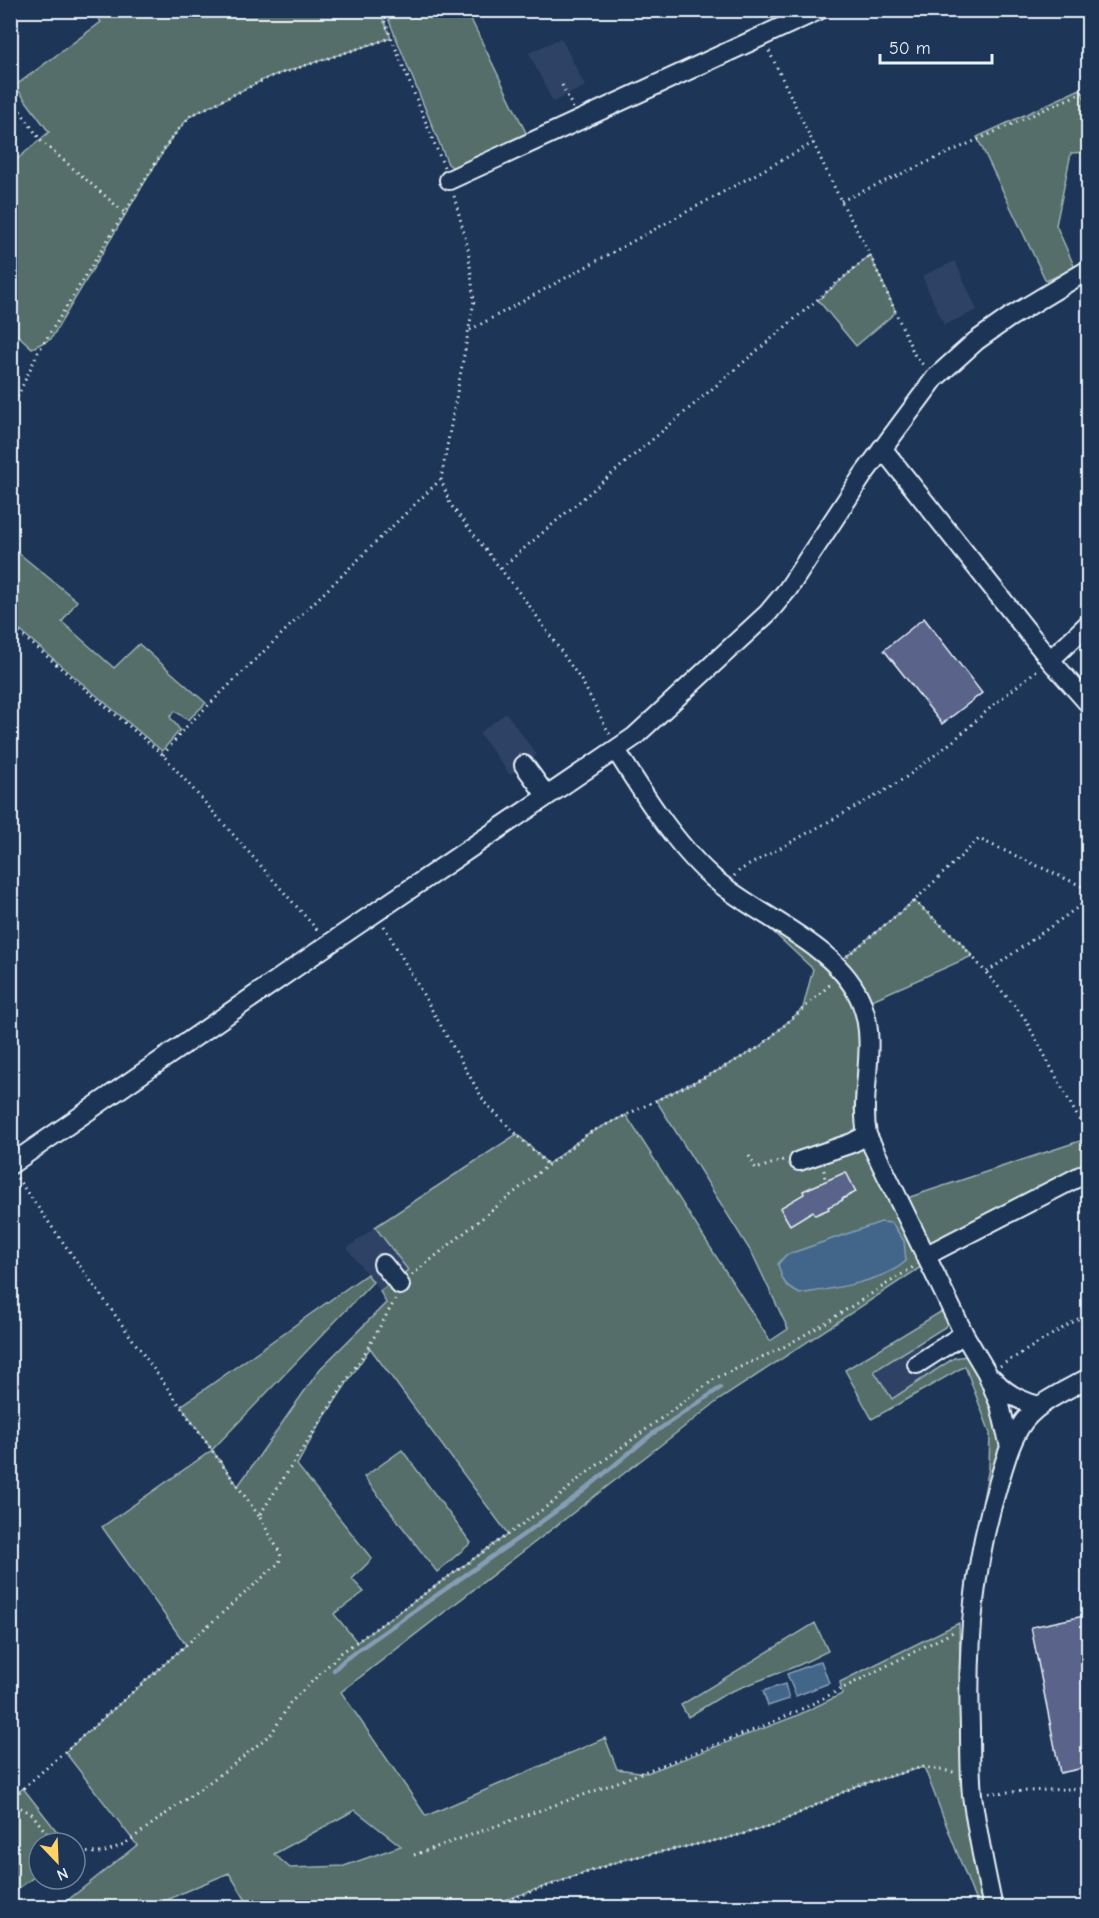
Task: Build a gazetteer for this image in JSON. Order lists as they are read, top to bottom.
{
  "scale_bar": "50 m",
  "north": "bottom right"
}
